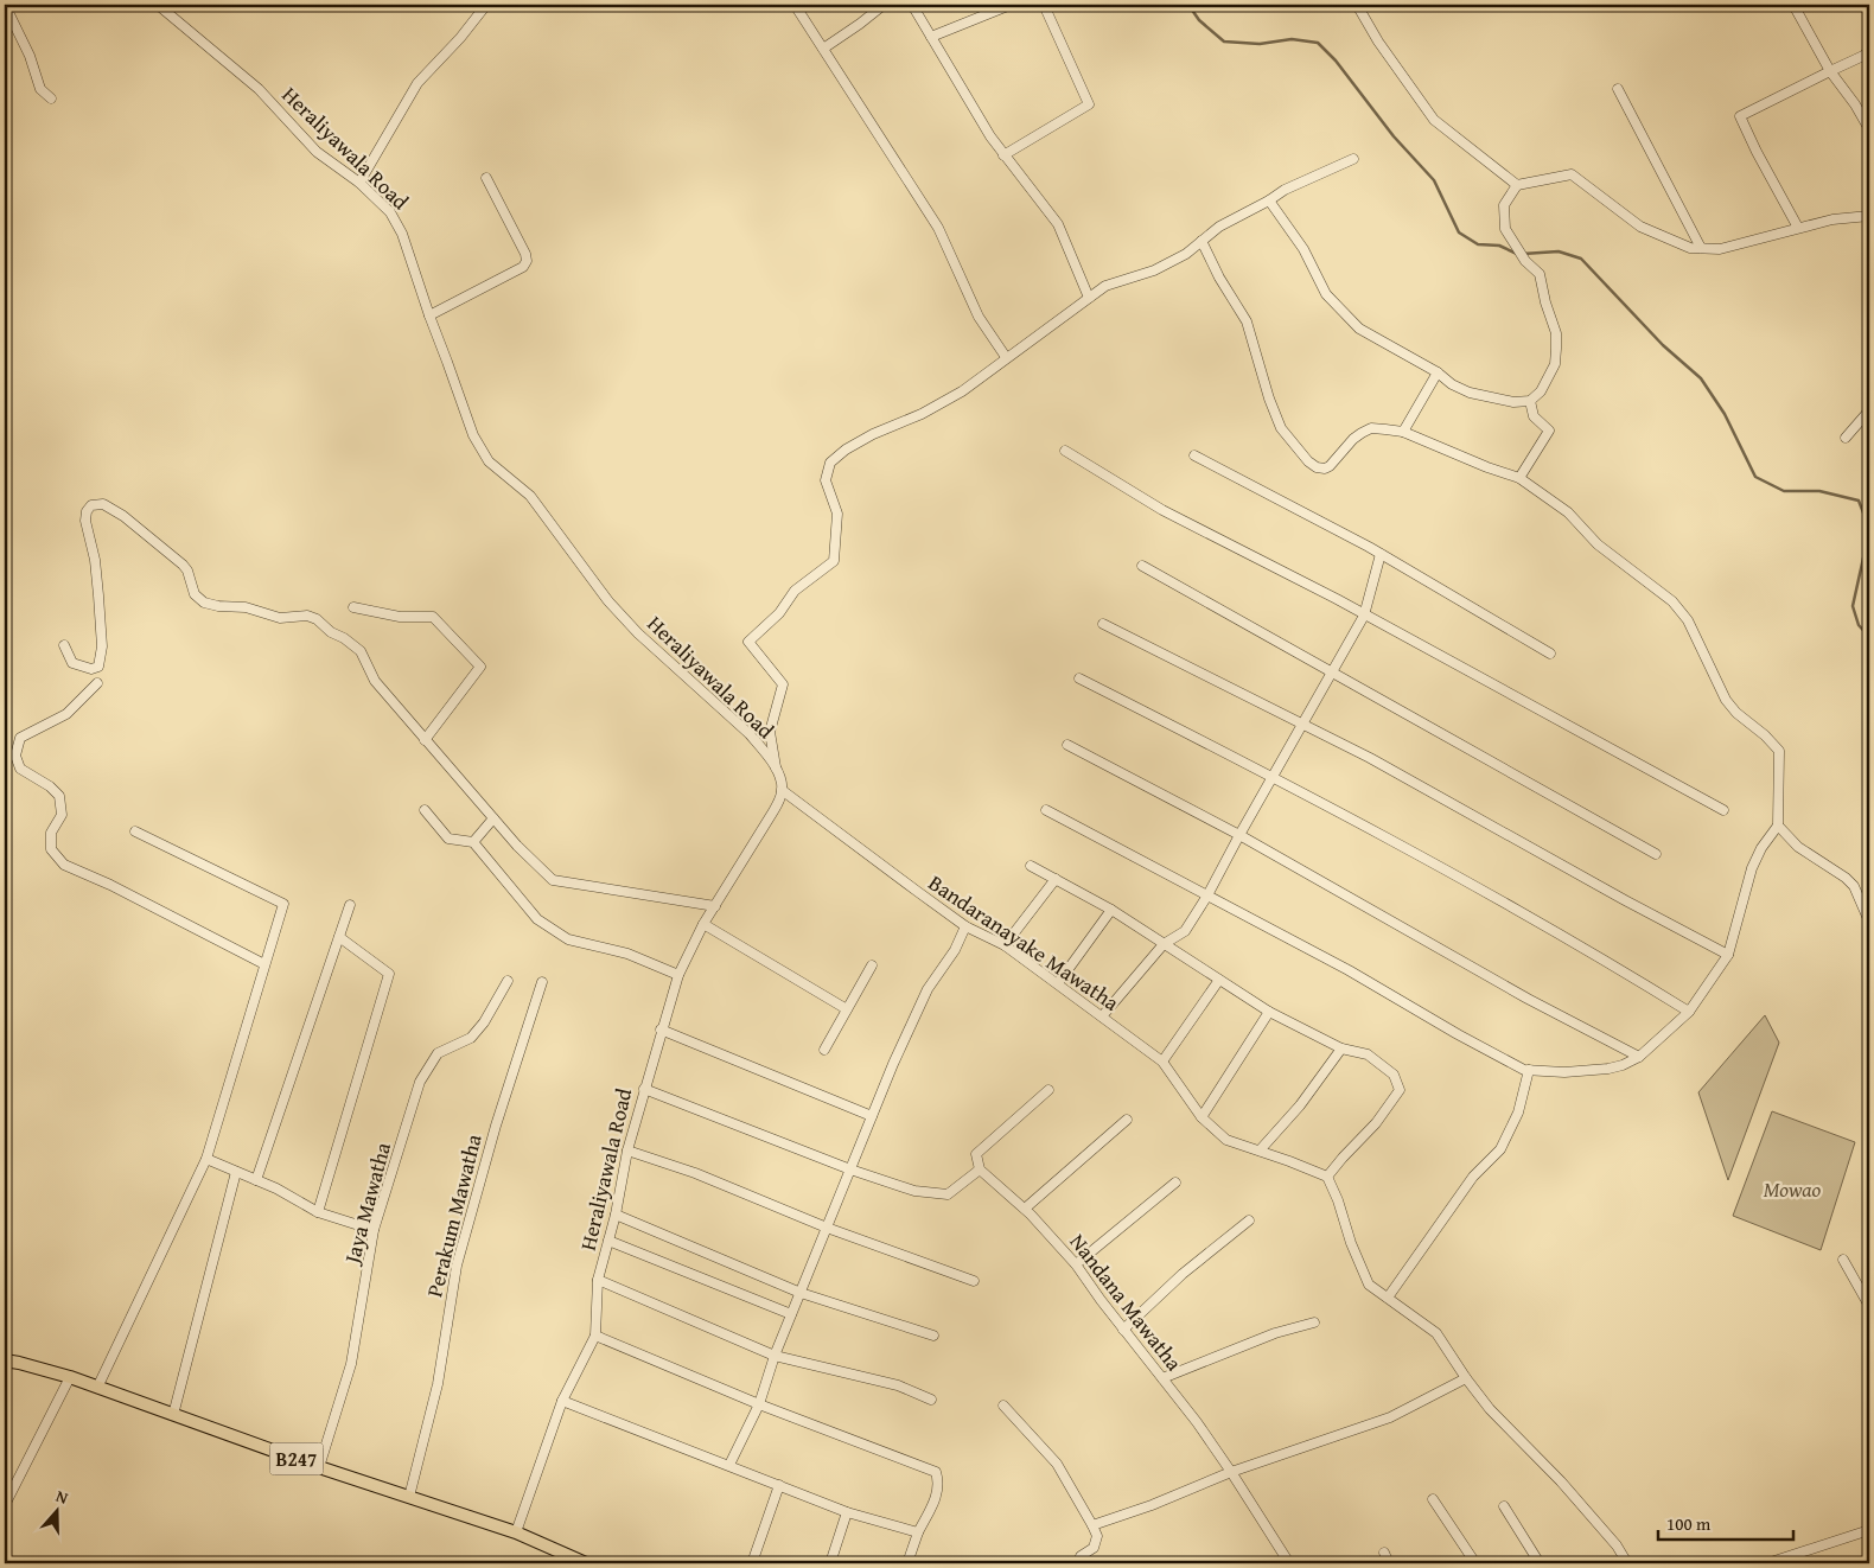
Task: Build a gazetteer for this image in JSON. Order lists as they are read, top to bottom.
{
  "streets": {
    "main road": ["B247"],
    "street": [
      "Heraliyawala Road",
      "Bandaranayake Mawatha",
      "Jaya Mawatha",
      "Perakum Mawatha",
      "Nandana Mawatha"
    ]
  },
  "crossings": [
    ["Heraliyawala Road", "Bandaranayake Mawatha"],
    ["Heraliyawala Road", "B247"],
    ["Jaya Mawatha", "B247"],
    ["Perakum Mawatha", "B247"]
  ],
  "parks": ["Mowao"],
  "scale_bar": "100 m",
  "north": "top"
}
